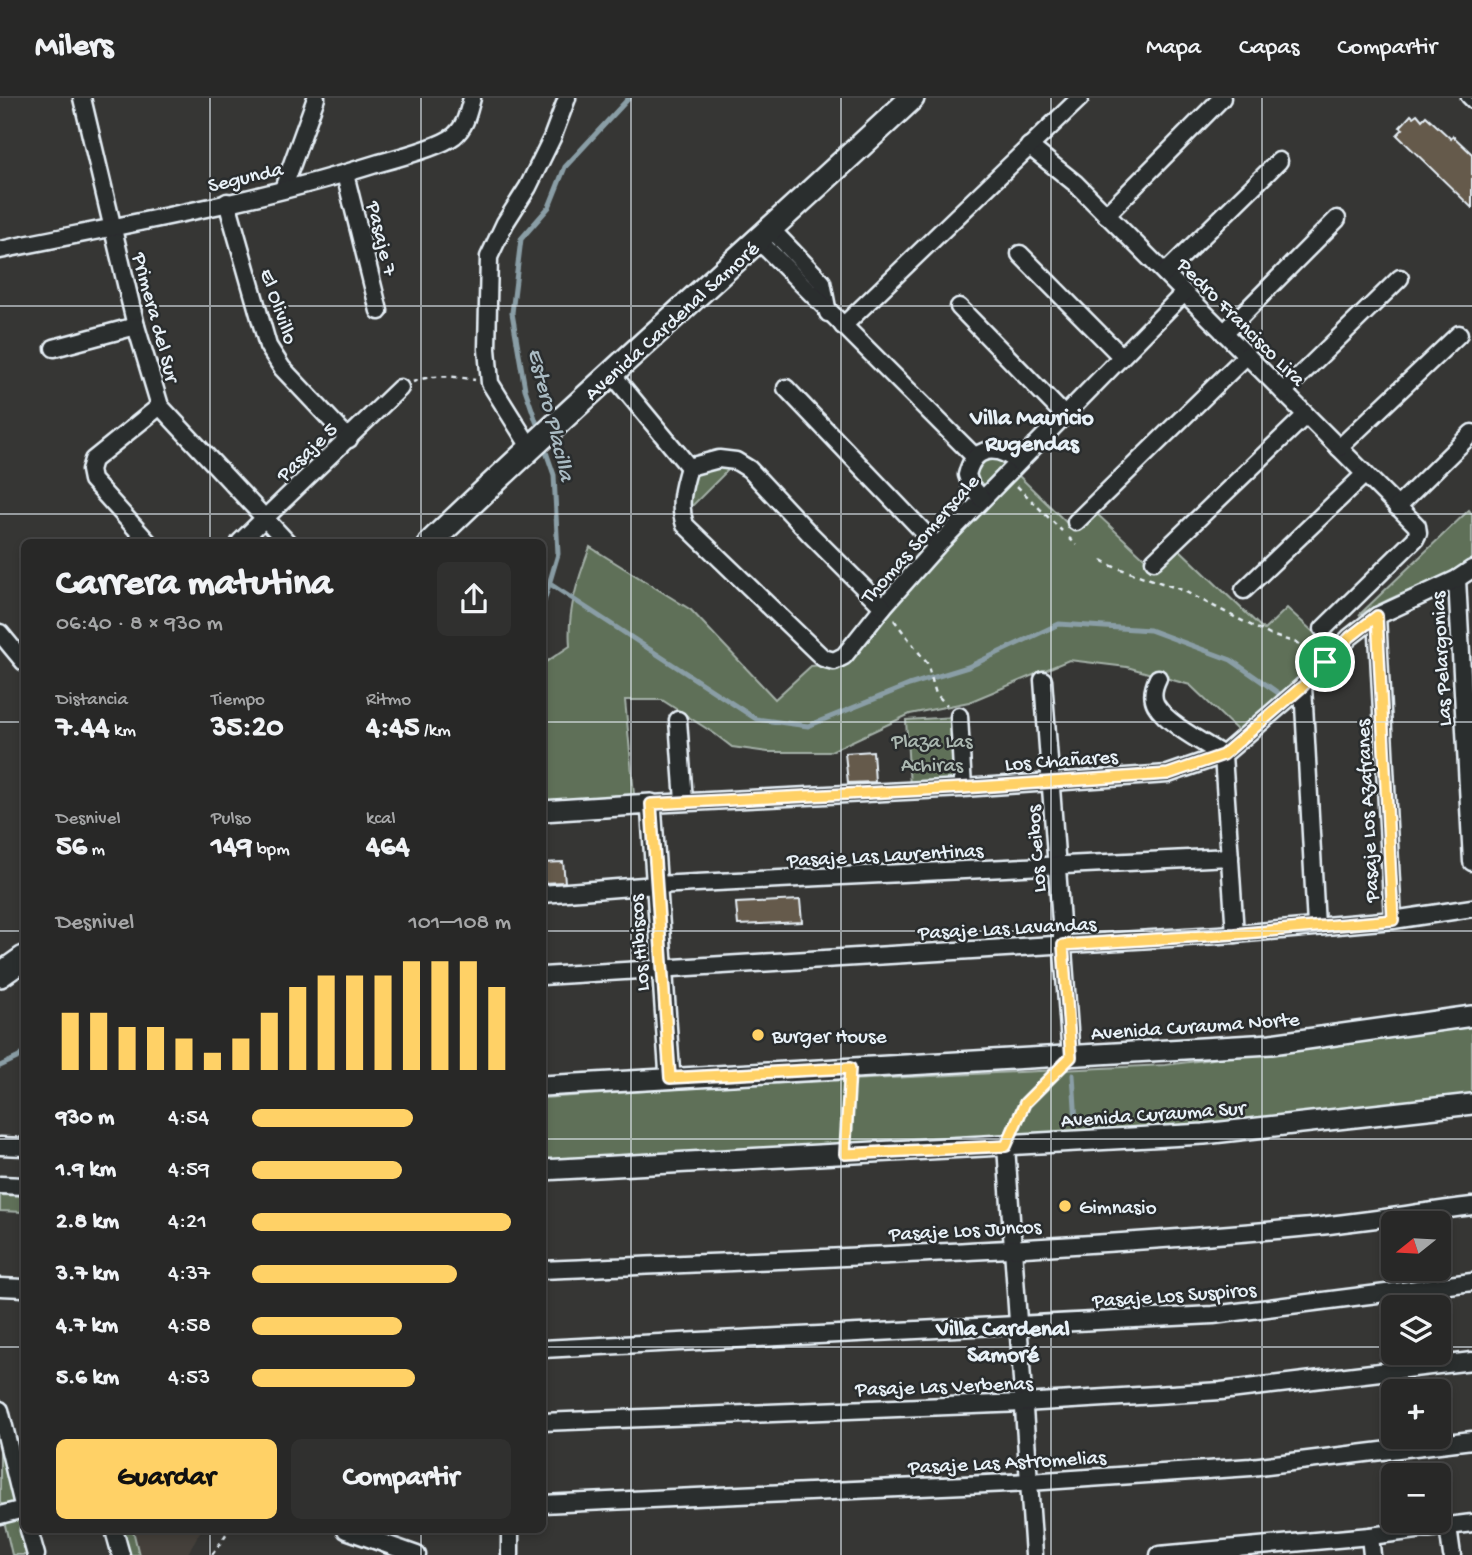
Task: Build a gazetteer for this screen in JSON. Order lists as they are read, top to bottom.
{
  "streets": {
    "main road": ["Avenida Cardenal Samoré"],
    "street": [
      "Segunda",
      "Pasaje 7",
      "El Olivillo",
      "Primera del Sur",
      "Pedro Francisco Lira",
      "Pasaje 5",
      "Thomas Somerscale",
      "Las Pelargonias",
      "Los Chañares",
      "Pasaje Los Azafranes",
      "Los Ceibos",
      "Pasaje Las Laurentinas",
      "Pasaje Las Lavandas",
      "Los Hibiscos",
      "Avenida Curauma Norte",
      "Avenida Curauma Sur",
      "Pasaje Los Juncos",
      "Pasaje Los Suspiros",
      "Pasaje Las Verbenas",
      "Pasaje Las Astromelias"
    ]
  },
  "crossings": [
    ["Segunda", "Pasaje 7"],
    ["Segunda", "El Olivillo"],
    ["Segunda", "Primera del Sur"],
    ["El Olivillo", "Pasaje 5"],
    ["Primera del Sur", "Pasaje 5"],
    ["Pedro Francisco Lira", "Thomas Somerscale"],
    ["Las Pelargonias", "Los Chañares"],
    ["Los Chañares", "Pasaje Los Azafranes"],
    ["Los Chañares", "Los Ceibos"],
    ["Los Chañares", "Los Hibiscos"],
    ["Pasaje Los Azafranes", "Pasaje Las Lavandas"],
    ["Los Ceibos", "Pasaje Las Laurentinas"],
    ["Los Ceibos", "Pasaje Las Lavandas"],
    ["Los Ceibos", "Avenida Curauma Norte"],
    ["Pasaje Las Laurentinas", "Los Hibiscos"],
    ["Pasaje Las Lavandas", "Los Hibiscos"],
    ["Los Hibiscos", "Avenida Curauma Norte"]
  ],
  "districts": ["Villa Mauricio Rugendas", "Villa Cardenal Samoré"],
  "water": ["Estero Placilla"],
  "parks": ["Plaza Las Achiras"],
  "places": ["Burger House", "Gimnasio"],
  "north": "left",
  "page": {
    "header": "Milers",
    "nav": ["Mapa", "Capas", "Compartir"],
    "heading": ["Carrera matutina", "06:40 · 8 × 930 m"],
    "stats": [
      ["Distancia", "7.44 km"],
      ["Tiempo", "35:20"],
      ["Ritmo", "4:45 /km"],
      ["Desnivel", "56 m"],
      ["Pulso", "149 bpm"],
      ["kcal", "464"]
    ],
    "chart": ["Desnivel", "101–108 m"],
    "list": [
      {
        "name": "930 m",
        "note": "4:54"
      },
      {
        "name": "1.9 km",
        "note": "4:59"
      },
      {
        "name": "2.8 km",
        "note": "4:21"
      },
      {
        "name": "3.7 km",
        "note": "4:37"
      },
      {
        "name": "4.7 km",
        "note": "4:58"
      },
      {
        "name": "5.6 km",
        "note": "4:53"
      }
    ],
    "map_buttons": ["+", "−"],
    "buttons": ["Guardar", "Compartir"]
  }
}
